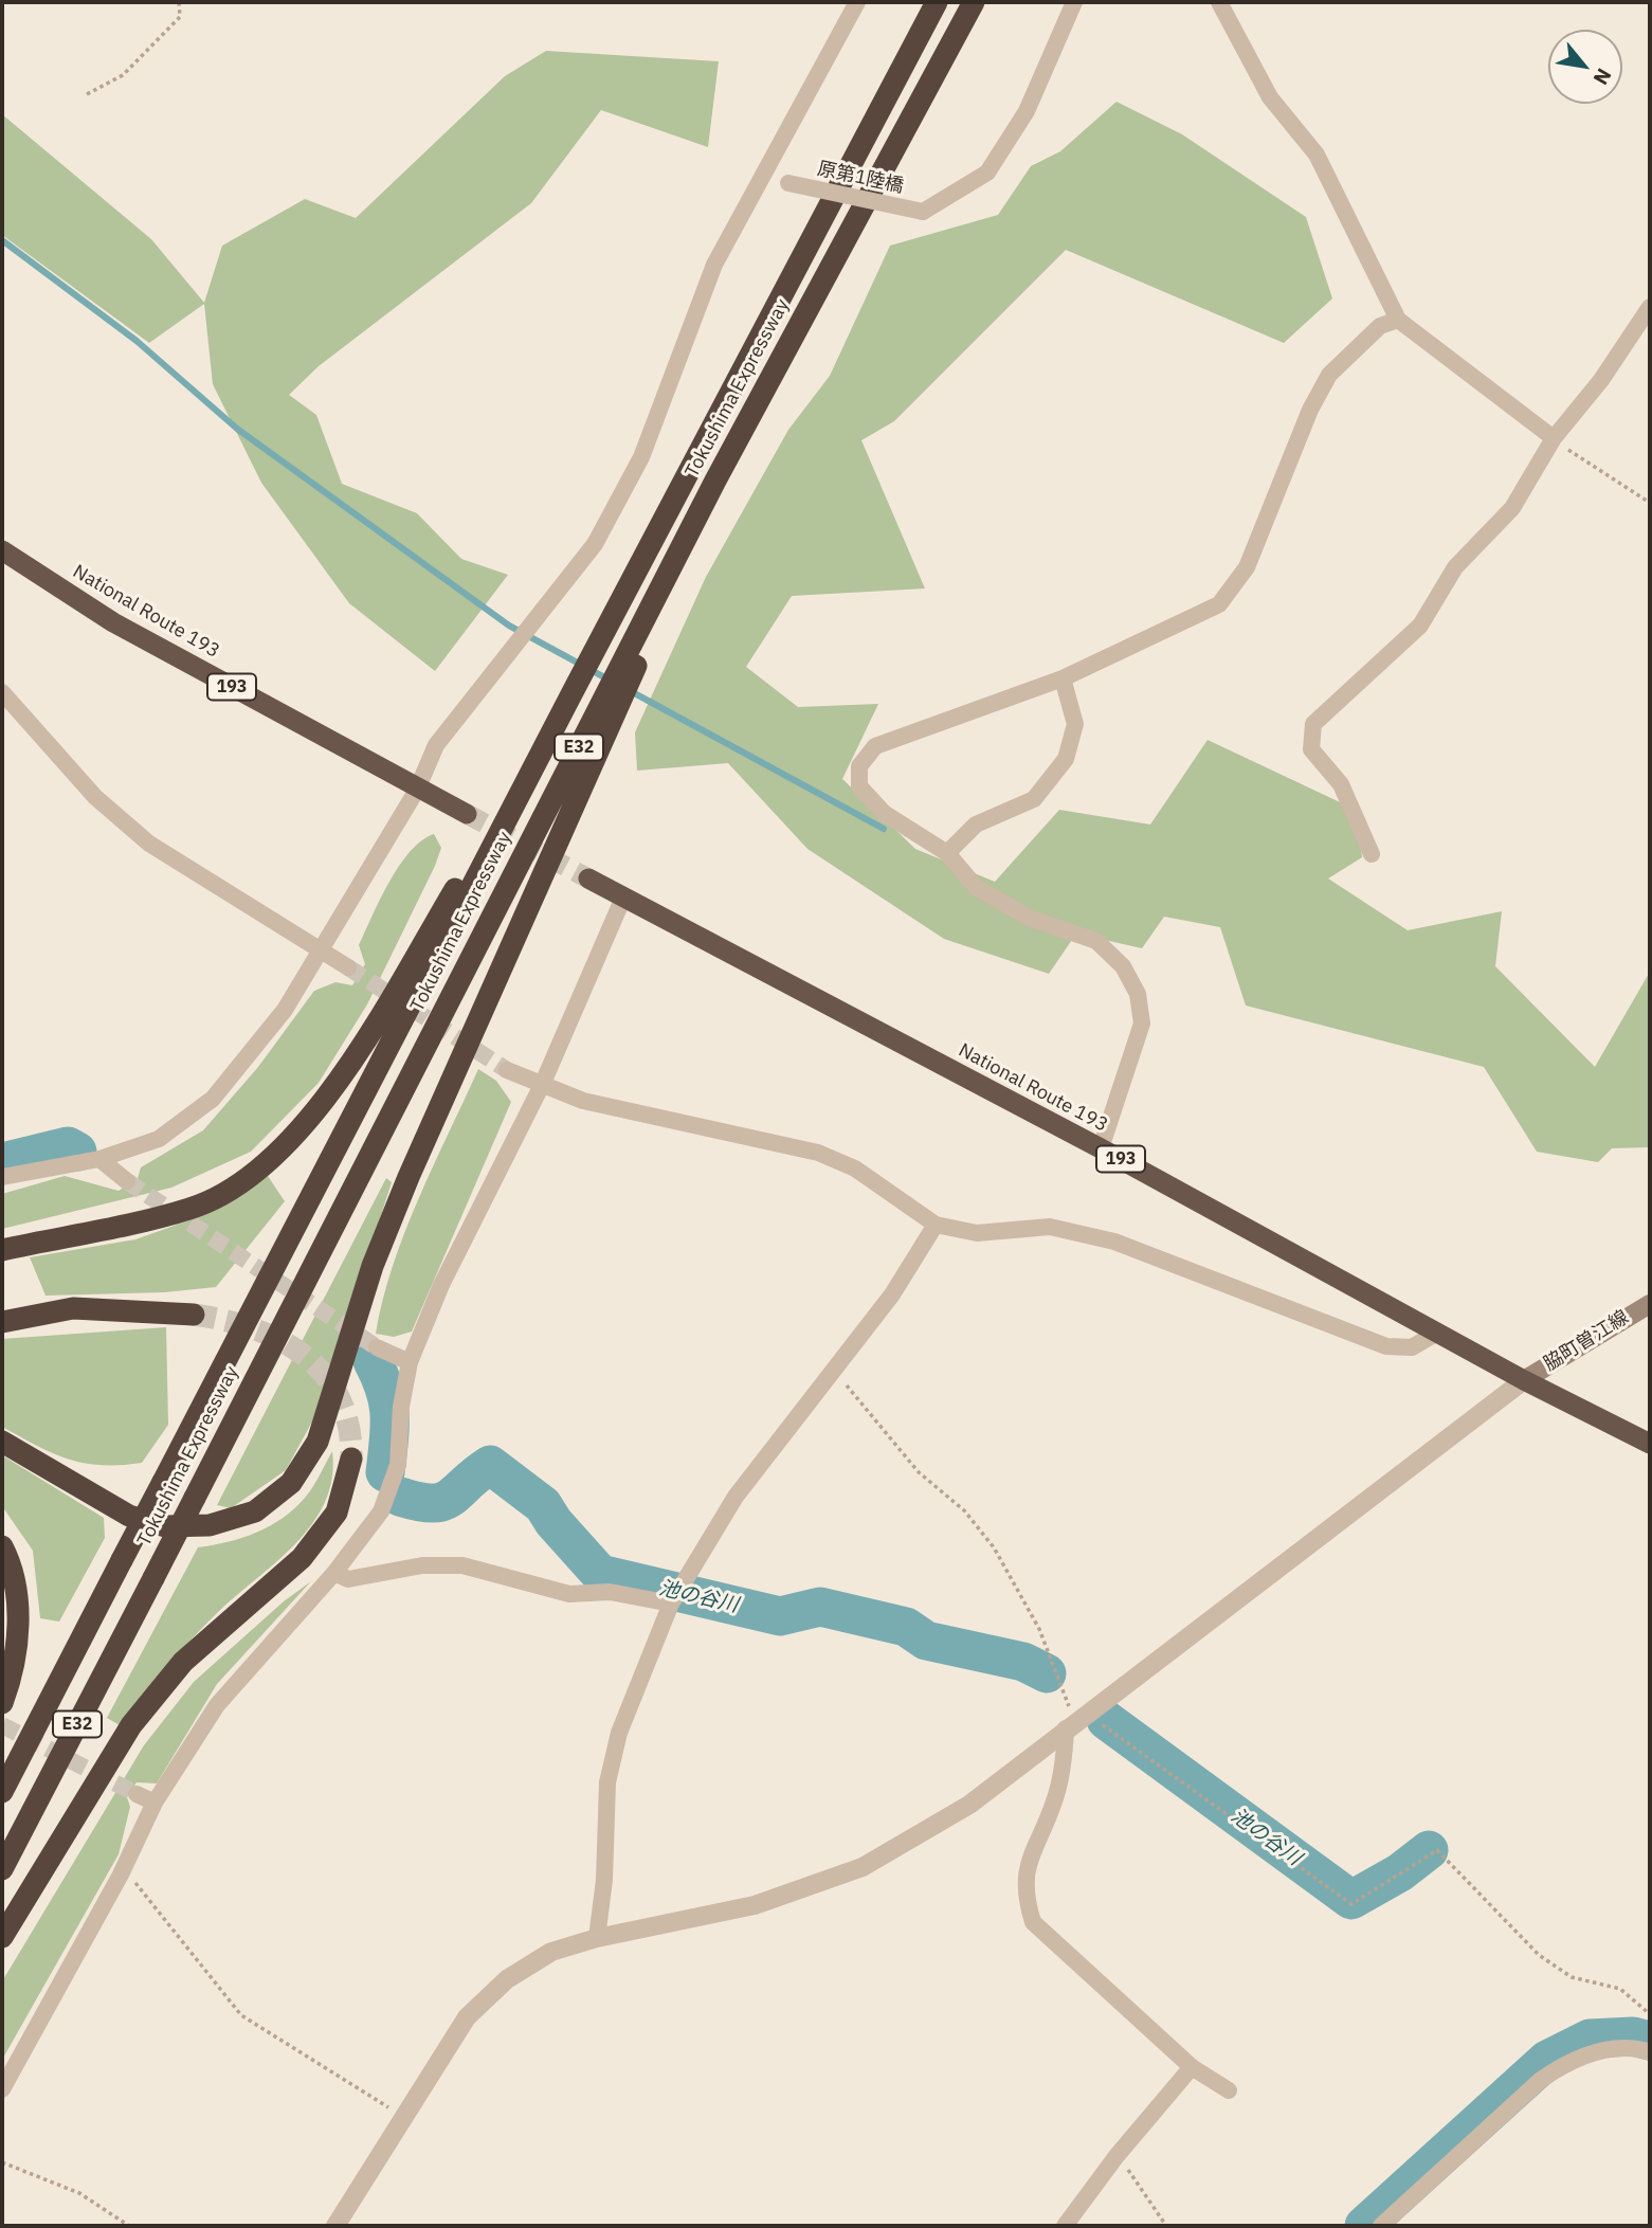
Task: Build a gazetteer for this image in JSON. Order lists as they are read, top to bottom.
{
  "streets": {
    "highway": [
      "Tokushima Expressway",
      "National Route 193",
      "193",
      "E32"
    ],
    "main road": ["脇町曽江線"],
    "street": ["原第1陸橋"]
  },
  "crossings": [
    ["National Route 193", "脇町曽江線"]
  ],
  "water": ["池の谷川"],
  "north": "bottom right"
}
